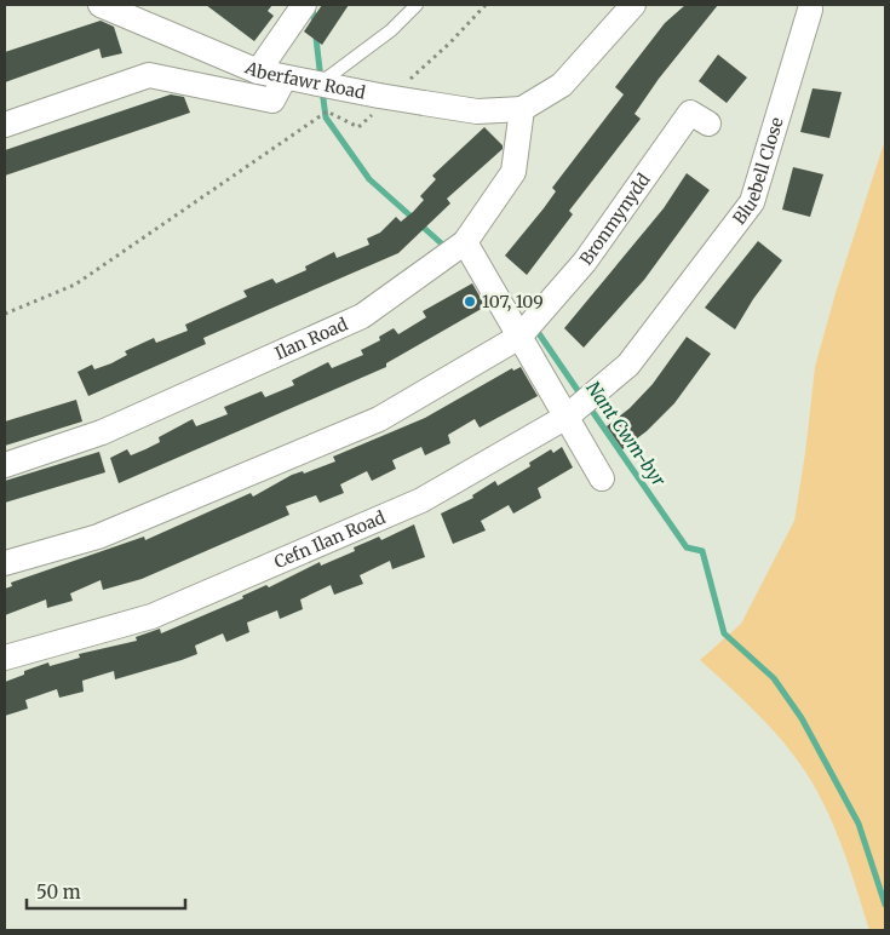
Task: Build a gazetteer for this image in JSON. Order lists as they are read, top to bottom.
{
  "streets": {
    "street": [
      "Aberfawr Road",
      "Bluebell Close",
      "Bronmynydd",
      "Ilan Road",
      "Cefn Ilan Road"
    ]
  },
  "crossings": [
    ["Aberfawr Road", "Ilan Road"],
    ["Bluebell Close", "Cefn Ilan Road"]
  ],
  "water": ["Nant Cwm-byr"],
  "places": ["107, 109"],
  "scale_bar": "50 m"
}
